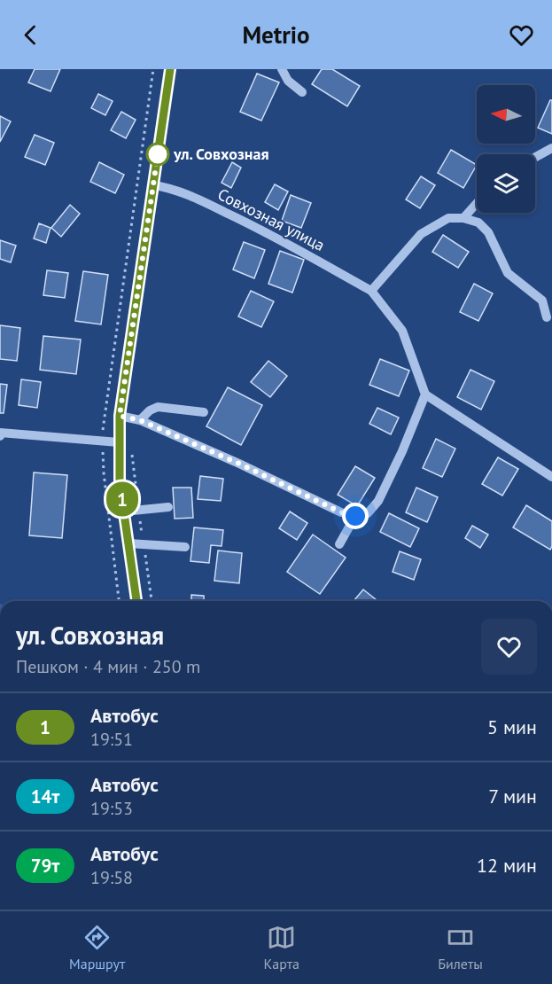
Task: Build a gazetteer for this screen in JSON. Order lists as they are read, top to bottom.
{
  "streets": {
    "street": ["Совхозная улица"]
  },
  "places": ["ул. Совхозная"],
  "lines": ["bus line 1"],
  "north": "left",
  "page": {
    "header": "Metrio",
    "on_map": "1",
    "heading": ["ул. Совхозная", "Пешком · 4 мин · 250 m"],
    "list": [
      {
        "mark": "1",
        "name": "Автобус",
        "note": "19:51",
        "value": "5 мин"
      },
      {
        "mark": "14т",
        "name": "Автобус",
        "note": "19:53",
        "value": "7 мин"
      },
      {
        "mark": "79т",
        "name": "Автобус",
        "note": "19:58",
        "value": "12 мин"
      }
    ],
    "tabs": ["Маршрут", "Карта", "Билеты"]
  }
}
